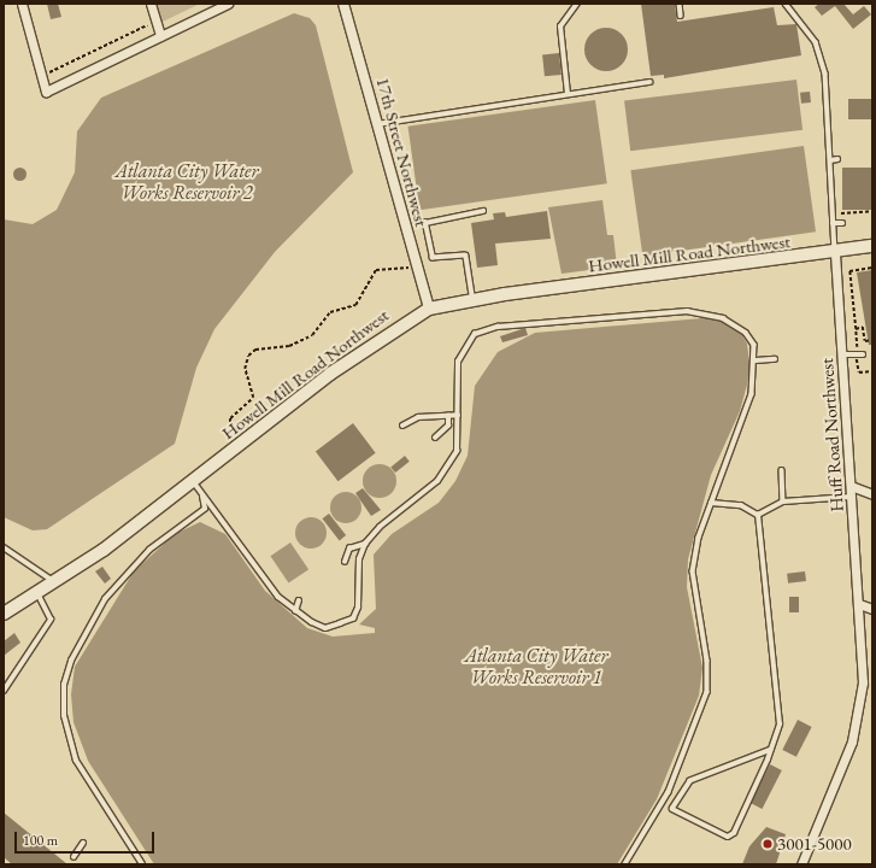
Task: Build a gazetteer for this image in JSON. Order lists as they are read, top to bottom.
{
  "streets": {
    "main road": ["Howell Mill Road Northwest"],
    "street": ["17th Street Northwest", "Huff Road Northwest"]
  },
  "crossings": [
    ["17th Street Northwest", "Howell Mill Road Northwest"],
    ["Howell Mill Road Northwest", "Huff Road Northwest"]
  ],
  "water": ["Atlanta City Water Works Reservoir 2", "Atlanta City Water Works Reservoir 1"],
  "places": ["3001-5000"],
  "scale_bar": "100 m"
}
